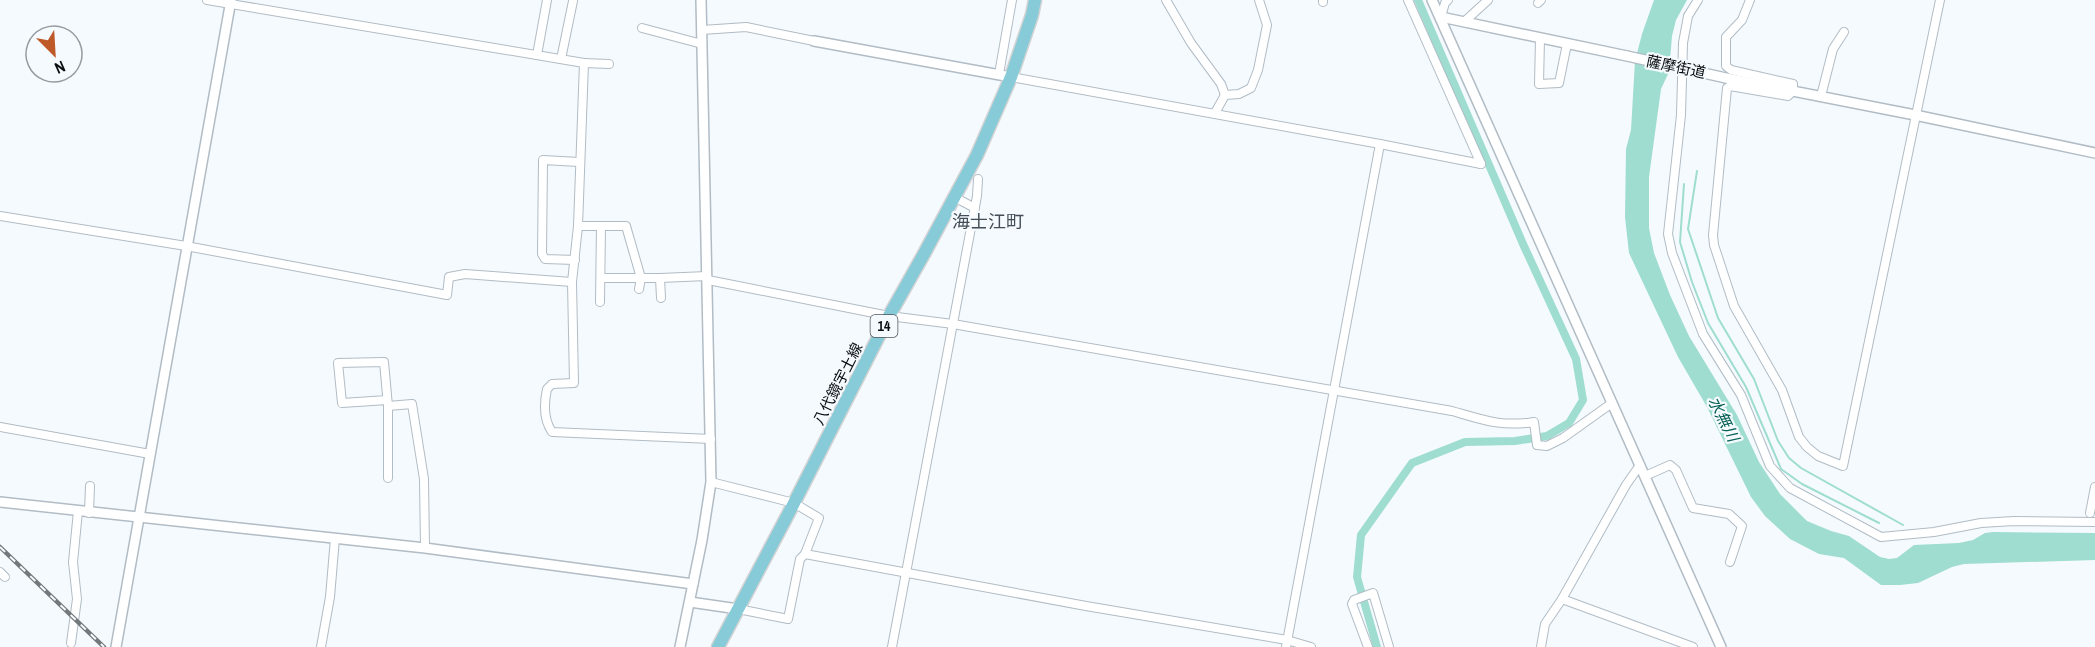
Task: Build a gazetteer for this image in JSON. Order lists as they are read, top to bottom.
{
  "streets": {
    "main road": ["14", "八代鏡宇土線"],
    "street": ["薩摩街道"]
  },
  "districts": ["海士江町"],
  "water": ["水無川"],
  "north": "bottom right"
}
